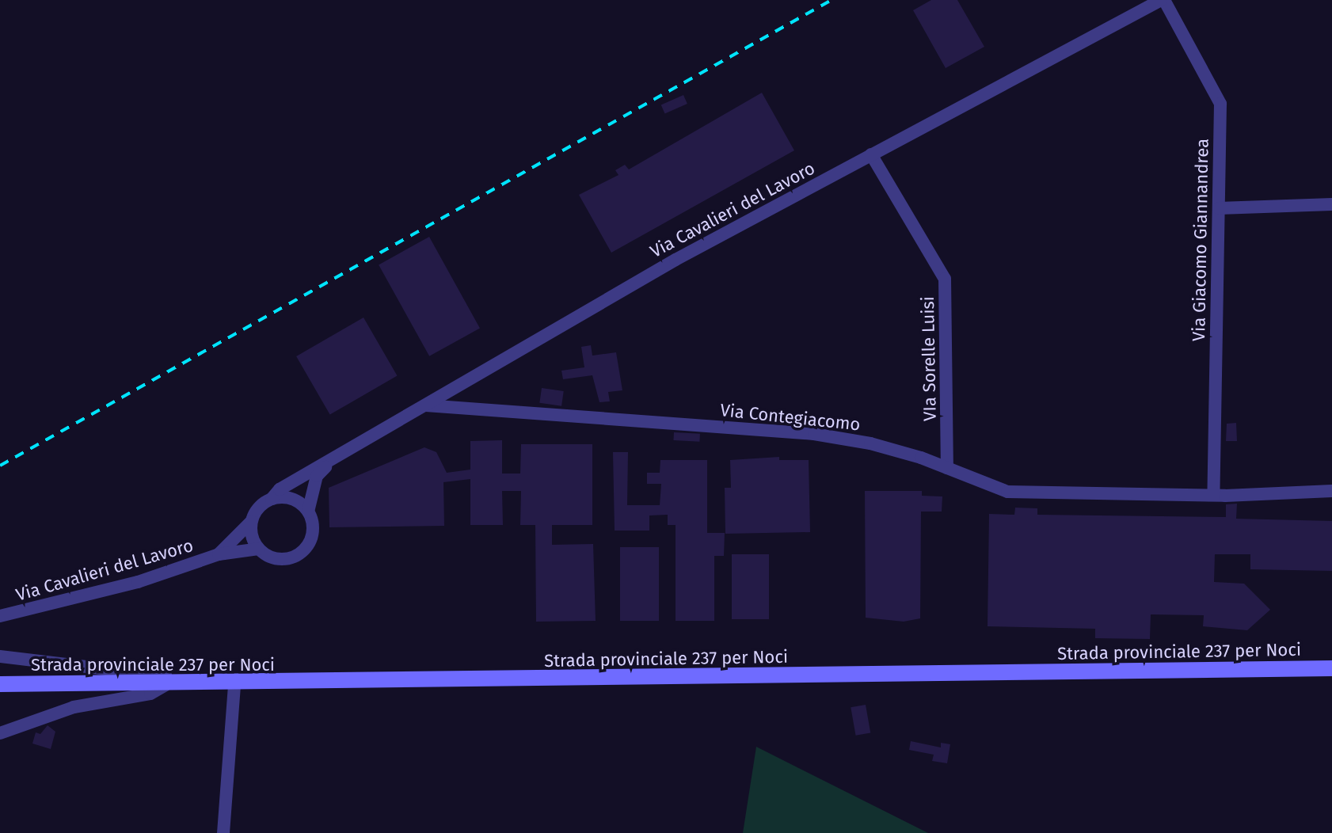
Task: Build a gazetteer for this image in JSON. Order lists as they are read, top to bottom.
{
  "streets": {
    "main road": ["Strada provinciale 237 per Noci"],
    "street": [
      "Via Cavalieri del Lavoro",
      "Via Giacomo Giannandrea",
      "VIa Sorelle Luisi",
      "Via Contegiacomo"
    ]
  },
  "crossings": [
    ["Via Cavalieri del Lavoro", "Via Giacomo Giannandrea"],
    ["Via Cavalieri del Lavoro", "VIa Sorelle Luisi"],
    ["Via Cavalieri del Lavoro", "Via Contegiacomo"],
    ["Via Giacomo Giannandrea", "Via Contegiacomo"],
    ["VIa Sorelle Luisi", "Via Contegiacomo"]
  ]
}
